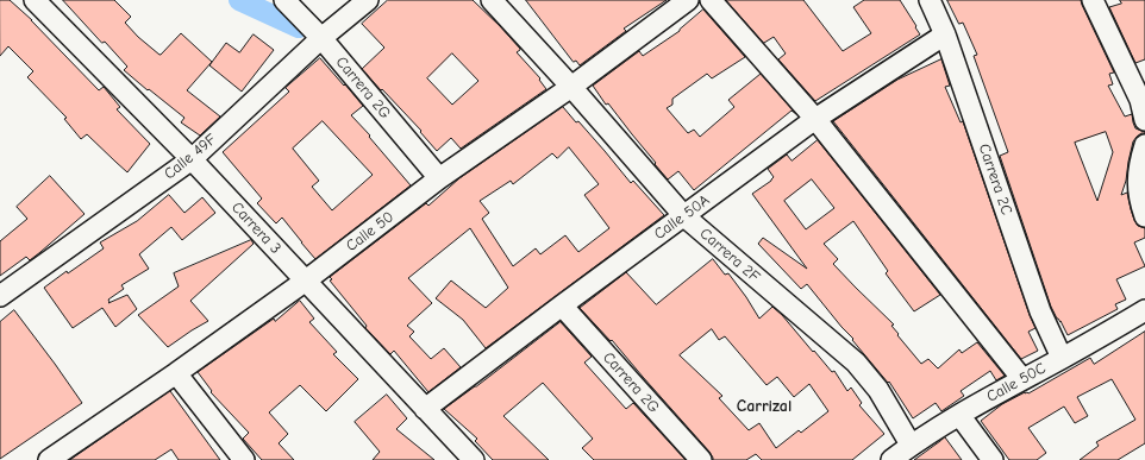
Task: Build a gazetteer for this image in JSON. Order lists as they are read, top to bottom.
{
  "streets": {
    "street": [
      "Carrera 2G",
      "Calle 49F",
      "Carrera 2C",
      "Calle 50A",
      "Carrera 3",
      "Calle 50",
      "Carrera 2F",
      "Calle 50C"
    ]
  },
  "crossings": [
    ["Carrera 2G", "Calle 49F"],
    ["Carrera 2G", "Calle 50A"],
    ["Carrera 2G", "Calle 50"],
    ["Calle 49F", "Carrera 3"],
    ["Carrera 2C", "Calle 50A"],
    ["Carrera 2C", "Calle 50C"],
    ["Calle 50A", "Carrera 3"],
    ["Calle 50A", "Carrera 2F"],
    ["Carrera 3", "Calle 50"],
    ["Calle 50", "Carrera 2F"],
    ["Carrera 2F", "Calle 50C"]
  ],
  "districts": ["Carrizal"]
}
